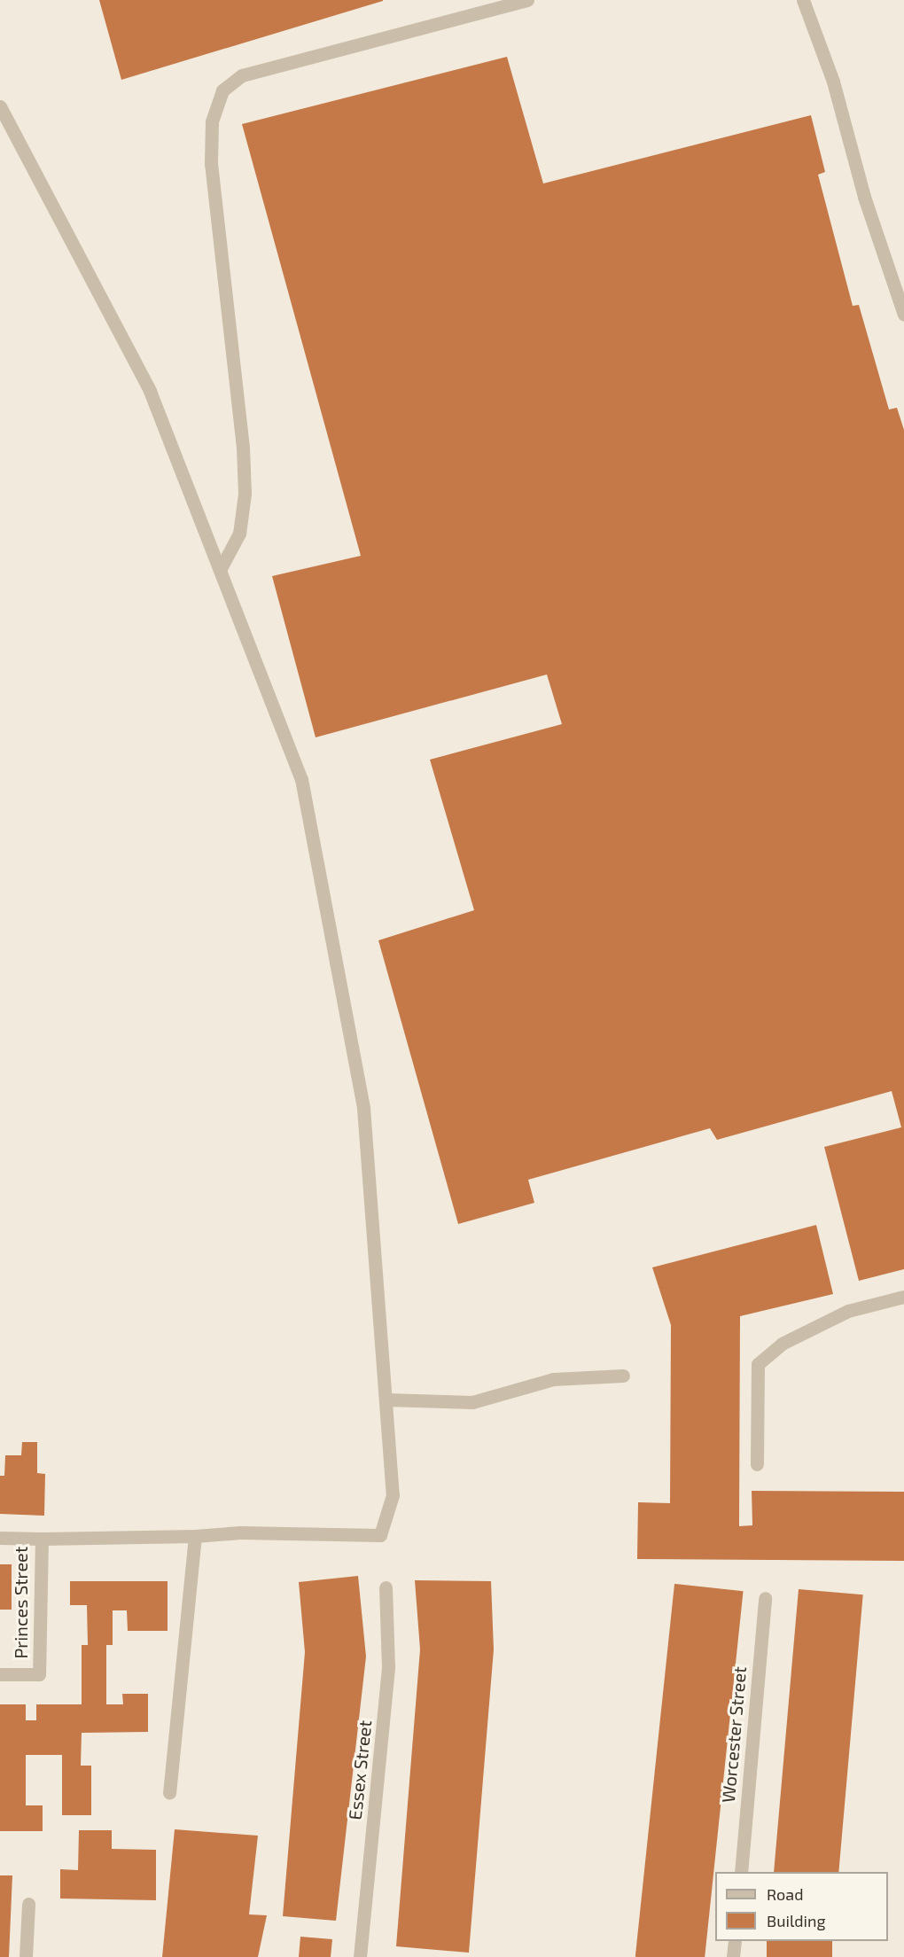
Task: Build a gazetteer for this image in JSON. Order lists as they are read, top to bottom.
{
  "streets": {
    "street": ["Princes Street", "Worcester Street", "Essex Street"]
  },
  "legend": ["Road", "Building"]
}
